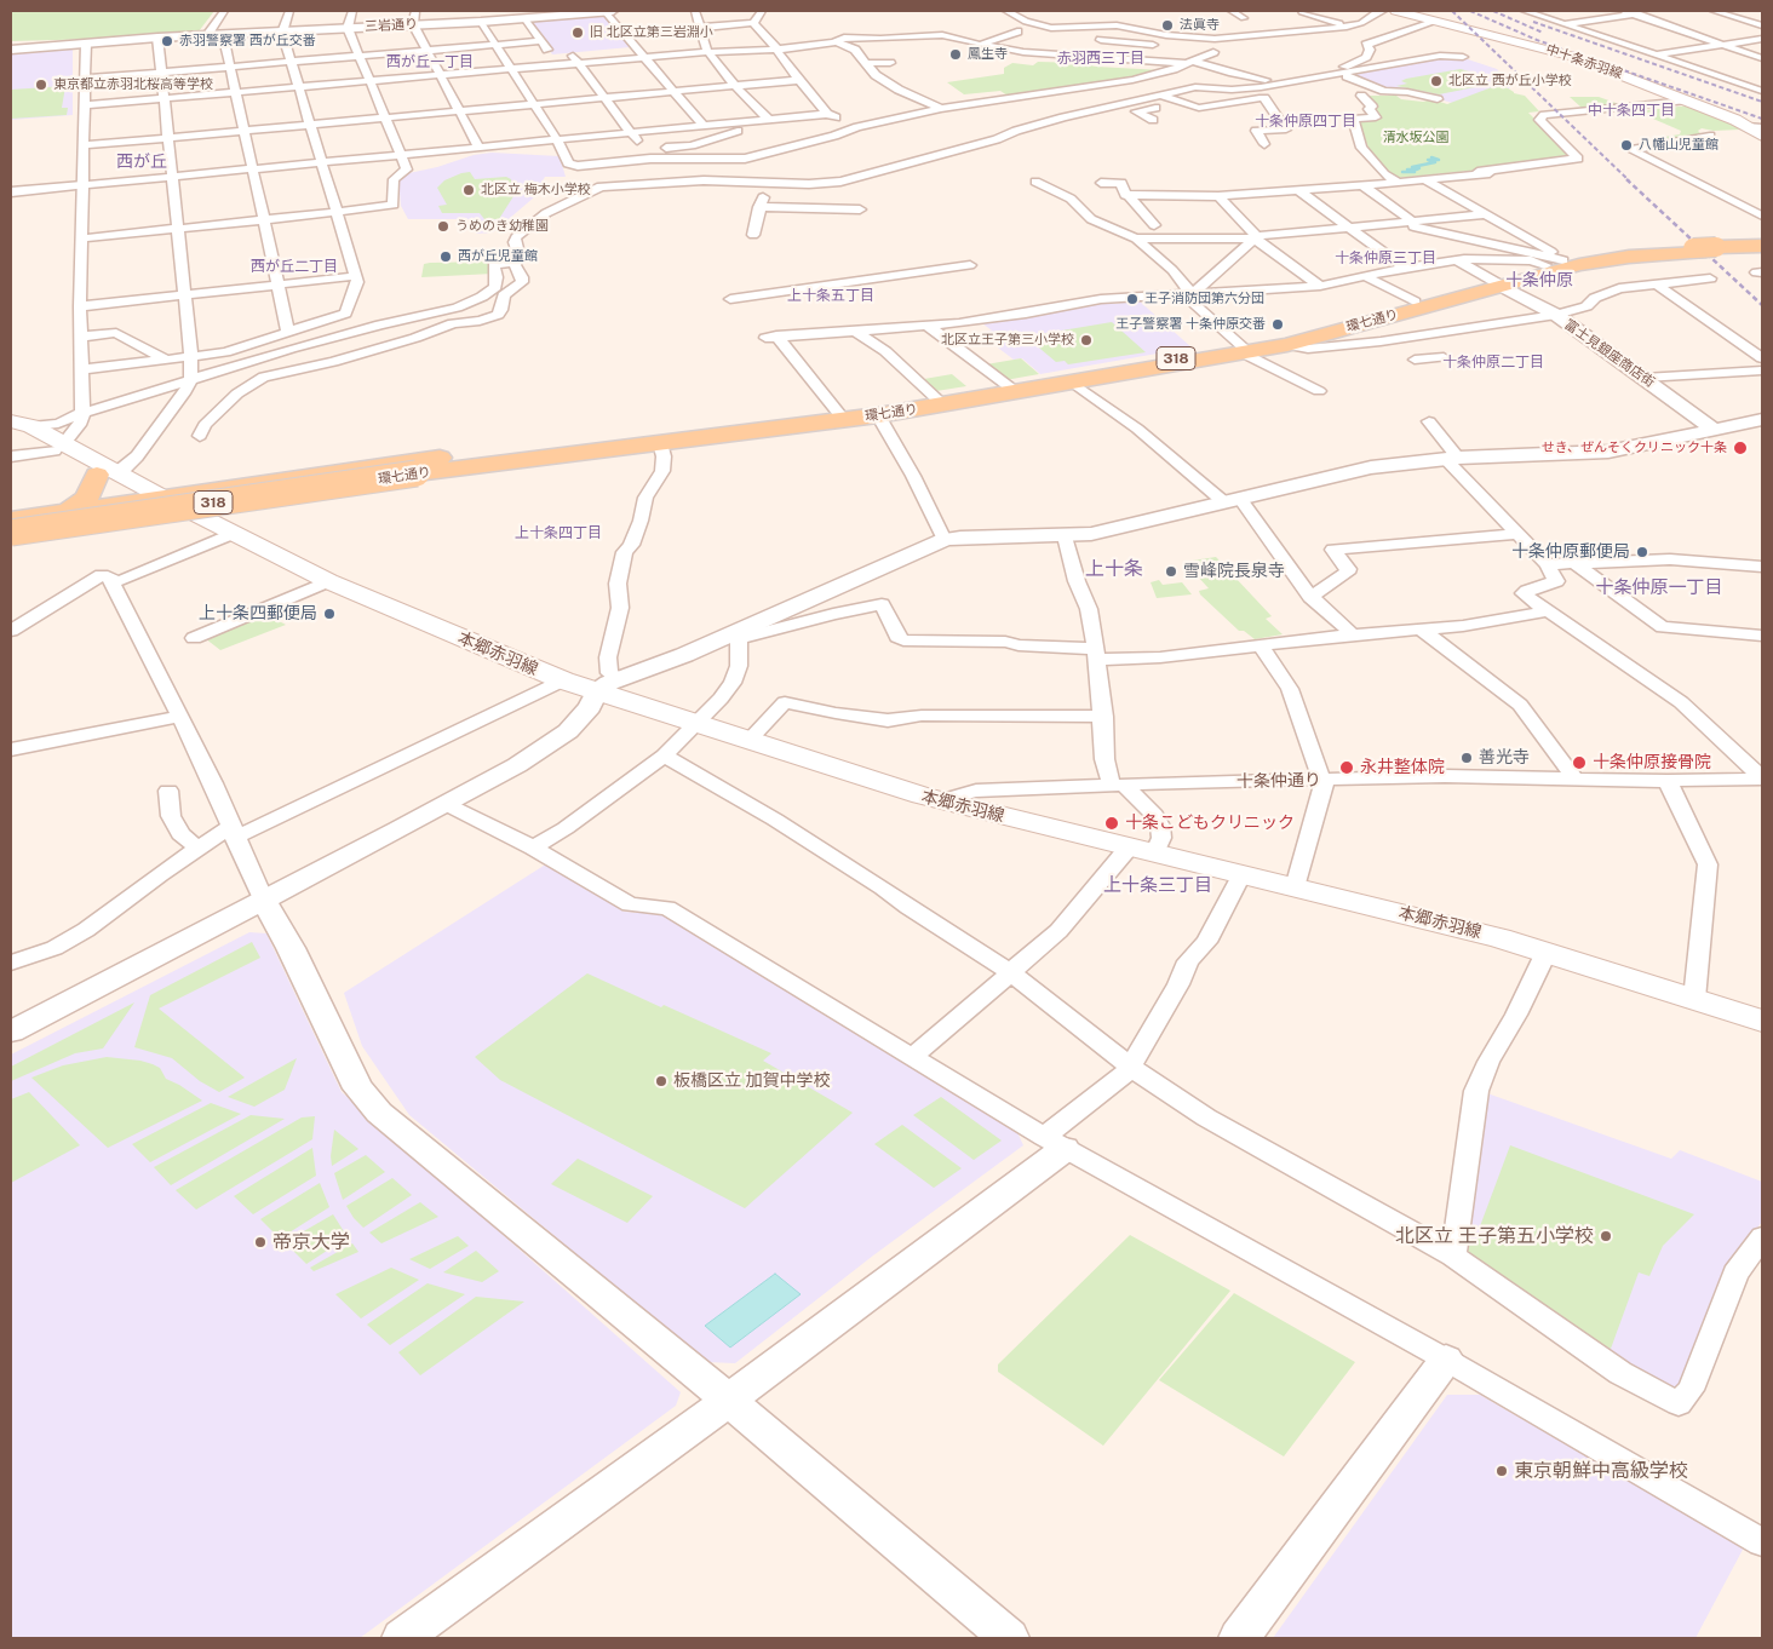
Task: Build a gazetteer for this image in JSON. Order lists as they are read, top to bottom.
{
  "streets": {
    "main road": [
      "中十条赤羽線",
      "環七通り",
      "318",
      "本郷赤羽線"
    ],
    "street": ["三岩通り", "富士見銀座商店街", "十条仲通り"]
  },
  "crossings": [
    ["環七通り", "富士見銀座商店街"],
    ["本郷赤羽線", "十条仲通り"]
  ],
  "districts": [
    "赤羽西三丁目",
    "西が丘一丁目",
    "中十条四丁目",
    "十条仲原四丁目",
    "西が丘",
    "十条仲原三丁目",
    "西が丘二丁目",
    "十条仲原",
    "上十条五丁目",
    "十条仲原二丁目",
    "上十条四丁目",
    "上十条",
    "十条仲原一丁目",
    "上十条三丁目"
  ],
  "parks": ["清水坂公園"],
  "places": [
    "法眞寺",
    "旧 北区立第三岩淵小",
    "赤羽警察署 西が丘交番",
    "鳳生寺",
    "北区立 西が丘小学校",
    "東京都立赤羽北桜高等学校",
    "八幡山児童館",
    "北区立 梅木小学校",
    "うめのき幼稚園",
    "西が丘児童館",
    "王子消防団第六分団",
    "王子警察署 十条仲原交番",
    "北区立王子第三小学校",
    "せき、ぜんそくクリニック十条",
    "十条仲原郵便局",
    "雪峰院長泉寺",
    "上十条四郵便局",
    "善光寺",
    "十条仲原接骨院",
    "永井整体院",
    "十条こどもクリニック",
    "板橋区立 加賀中学校",
    "北区立 王子第五小学校",
    "帝京大学",
    "東京朝鮮中高級学校"
  ]
}
